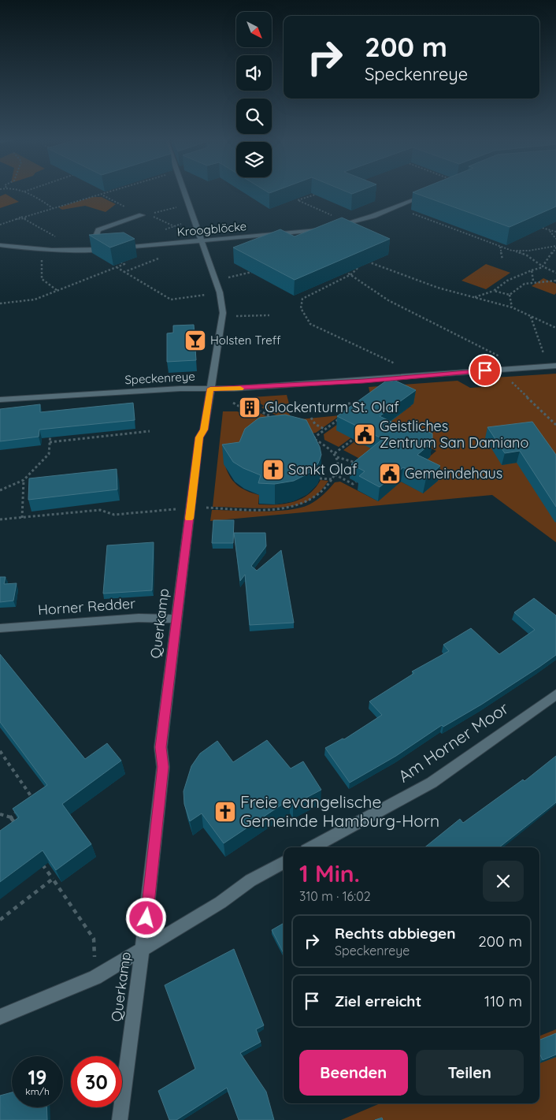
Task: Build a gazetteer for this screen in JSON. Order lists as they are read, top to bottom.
{
  "streets": {
    "street": [
      "Kroogblöcke",
      "Speckenreye",
      "Horner Redder",
      "Querkamp",
      "Am Horner Moor"
    ]
  },
  "crossings": [
    ["Kroogblöcke", "Querkamp"],
    ["Speckenreye", "Querkamp"],
    ["Horner Redder", "Querkamp"]
  ],
  "places": {
    "bar": ["Holsten Treff"],
    "building": ["Glockenturm St. Olaf"],
    "public building": ["Geistliches Zentrum San Damiano", "Gemeindehaus"],
    "church": ["Sankt Olaf", "Freie evangelische Gemeinde Hamburg-Horn"]
  },
  "north": "bottom right",
  "page": {
    "turn": ["200 m", "Speckenreye"],
    "heading": ["1 Min.", "310 m · 16:02"],
    "list": [
      {
        "name": "Rechts abbiegen",
        "note": "Speckenreye",
        "value": "200 m"
      },
      {
        "name": "Ziel erreicht",
        "value": "110 m"
      }
    ],
    "buttons": ["Beenden", "Teilen"],
    "speed": "19 km/h",
    "limit": "30"
  }
}
